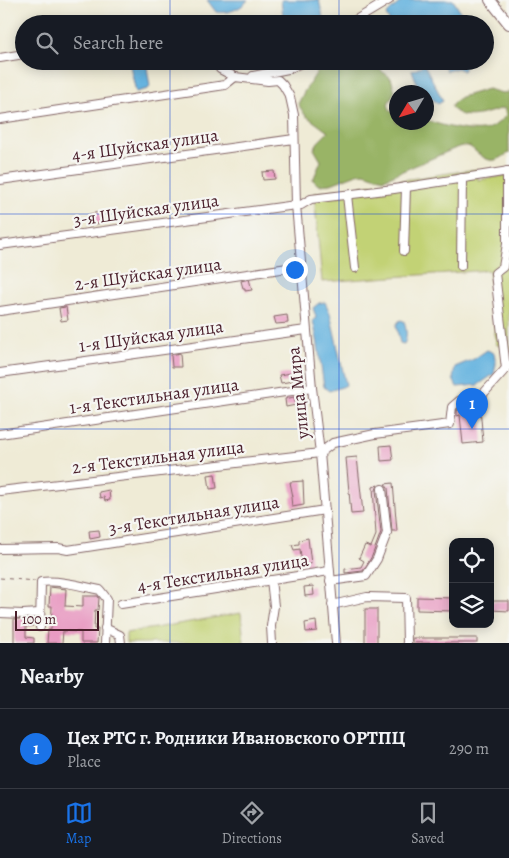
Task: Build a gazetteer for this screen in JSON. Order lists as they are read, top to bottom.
{
  "streets": {
    "street": [
      "4-я Шуйская улица",
      "3-я Шуйская улица",
      "2-я Шуйская улица",
      "1-я Шуйская улица",
      "улица Мира",
      "1-я Текстильная улица",
      "2-я Текстильная улица",
      "3-я Текстильная улица",
      "4-я Текстильная улица"
    ]
  },
  "crossings": [
    ["4-я Шуйская улица", "улица Мира"],
    ["3-я Шуйская улица", "улица Мира"],
    ["2-я Шуйская улица", "улица Мира"],
    ["1-я Шуйская улица", "улица Мира"],
    ["улица Мира", "1-я Текстильная улица"],
    ["улица Мира", "2-я Текстильная улица"],
    ["улица Мира", "3-я Текстильная улица"],
    ["улица Мира", "4-я Текстильная улица"]
  ],
  "scale_bar": "100 m",
  "north": "bottom left",
  "page": {
    "search": "Search here",
    "pins": "1",
    "scale": "100 m",
    "heading": "Nearby",
    "list": [
      {
        "mark": "1",
        "name": "Цех РТС г. Родники Ивановского ОРТПЦ",
        "note": "Place",
        "value": "290 m"
      }
    ],
    "nav": ["Map", "Directions", "Saved"]
  }
}
